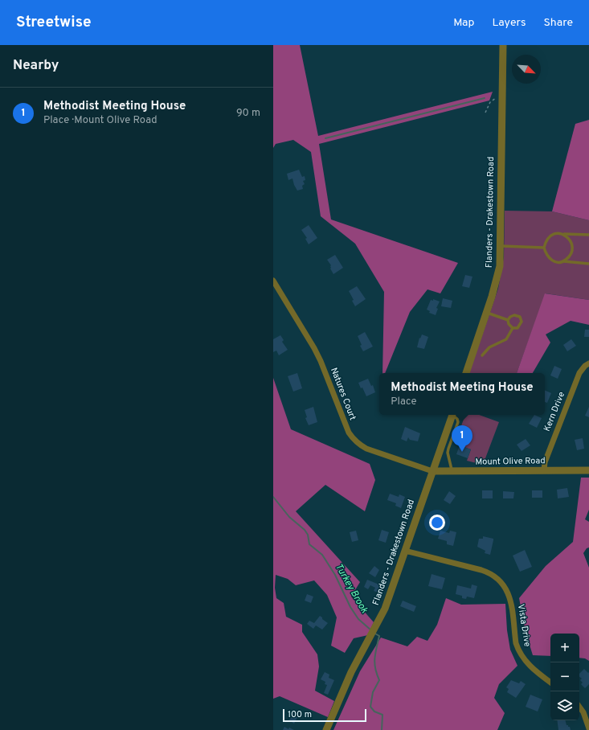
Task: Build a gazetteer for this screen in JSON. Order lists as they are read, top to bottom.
{
  "streets": {
    "street": [
      "Flanders - Drakestown Road",
      "Natures Court",
      "Kern Drive",
      "Mount Olive Road",
      "Vista Drive"
    ]
  },
  "crossings": [
    ["Flanders - Drakestown Road", "Natures Court"],
    ["Flanders - Drakestown Road", "Mount Olive Road"],
    ["Flanders - Drakestown Road", "Vista Drive"],
    ["Natures Court", "Mount Olive Road"],
    ["Kern Drive", "Mount Olive Road"]
  ],
  "water": ["Turkey Brook"],
  "scale_bar": "100 m",
  "north": "bottom right",
  "page": {
    "header": "Streetwise",
    "nav": ["Map", "Layers", "Share"],
    "heading": "Nearby",
    "list": [
      {
        "mark": "1",
        "name": "Methodist Meeting House",
        "note": "Place · Mount Olive Road",
        "value": "90 m"
      }
    ],
    "popup": ["Methodist Meeting House", "Place"],
    "pins": "1",
    "map_buttons": ["+", "−"],
    "scale": "100 m"
  }
}
